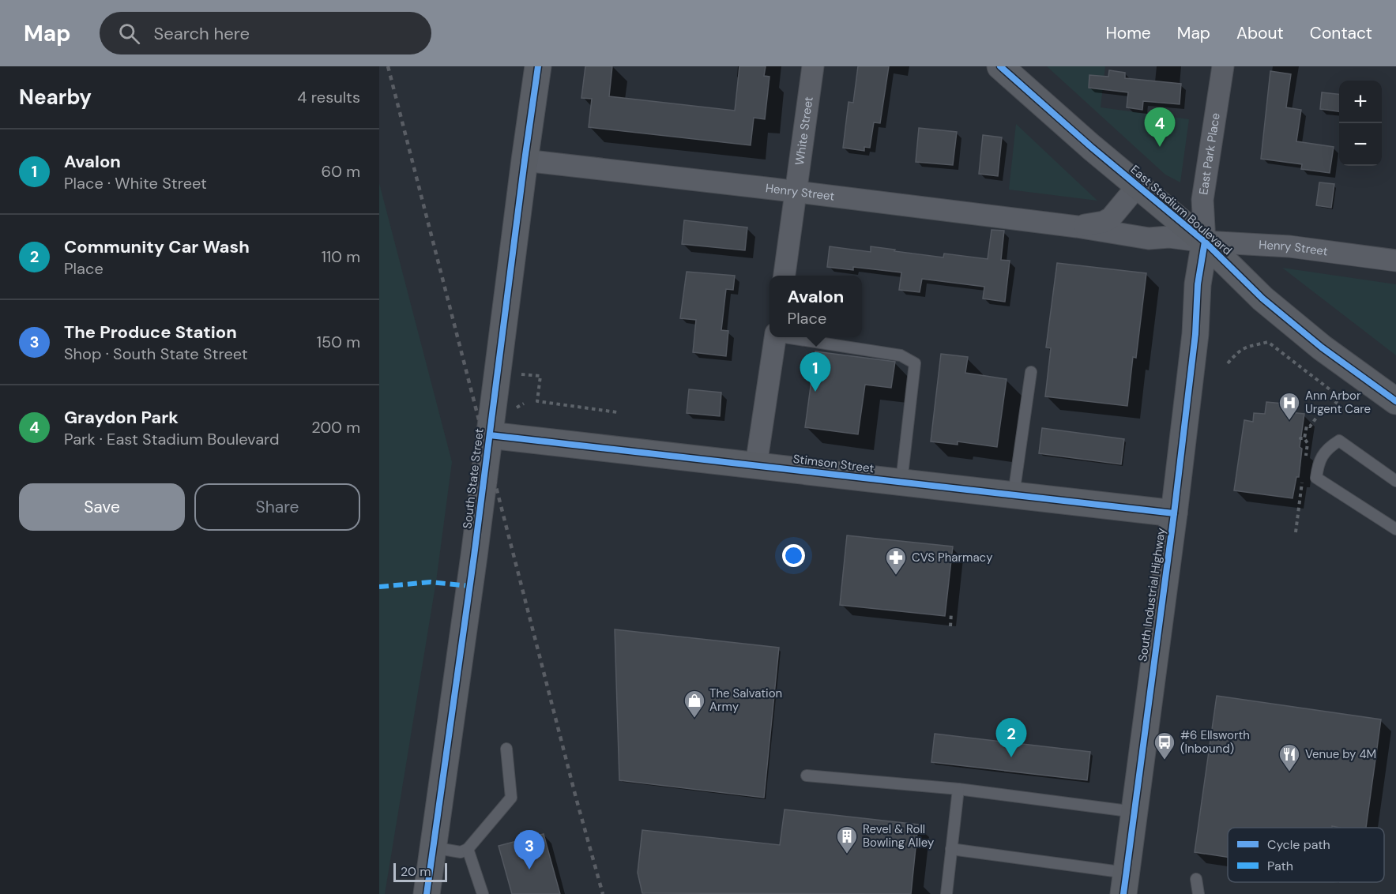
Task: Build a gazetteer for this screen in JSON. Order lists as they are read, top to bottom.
{
  "streets": {
    "main road": [
      "East Stadium Boulevard",
      "Stimson Street",
      "South State Street",
      "South Industrial Highway"
    ],
    "street": ["White Street", "East Park Place", "Henry Street"]
  },
  "crossings": [
    ["White Street", "Henry Street"],
    ["East Park Place", "Henry Street"],
    ["East Park Place", "East Stadium Boulevard"],
    ["East Park Place", "South Industrial Highway"],
    ["Henry Street", "East Stadium Boulevard"],
    ["Henry Street", "South State Street"],
    ["Henry Street", "South Industrial Highway"],
    ["East Stadium Boulevard", "South Industrial Highway"],
    ["Stimson Street", "South State Street"],
    ["Stimson Street", "South Industrial Highway"]
  ],
  "places": {
    "hospital": ["Ann Arbor Urgent Care"],
    "pharmacy": ["CVS Pharmacy"],
    "shop": ["The Salvation Army"],
    "bus stop": ["#6 Ellsworth (Inbound)"],
    "restaurant": ["Venue by 4M"],
    "building": ["Revel & Roll Bowling Alley"]
  },
  "legend": ["Cycle path", "Path"],
  "scale_bar": "20 m",
  "page": {
    "header": "Map",
    "search": "Search here",
    "nav": [
      "Home",
      "Map",
      "About",
      "Contact"
    ],
    "heading": ["Nearby", "4 results"],
    "map_buttons": ["+", "−"],
    "pins": [
      "4",
      "1",
      "2",
      "3"
    ],
    "list": [
      {
        "mark": "1",
        "name": "Avalon",
        "note": "Place · White Street",
        "value": "60 m"
      },
      {
        "mark": "2",
        "name": "Community Car Wash",
        "note": "Place",
        "value": "110 m"
      },
      {
        "mark": "3",
        "name": "The Produce Station",
        "note": "Shop · South State Street",
        "value": "150 m"
      },
      {
        "mark": "4",
        "name": "Graydon Park",
        "note": "Park · East Stadium Boulevard",
        "value": "200 m"
      }
    ],
    "popup": ["Avalon", "Place"],
    "buttons": ["Save", "Share"],
    "scale": "20 m"
  }
}
